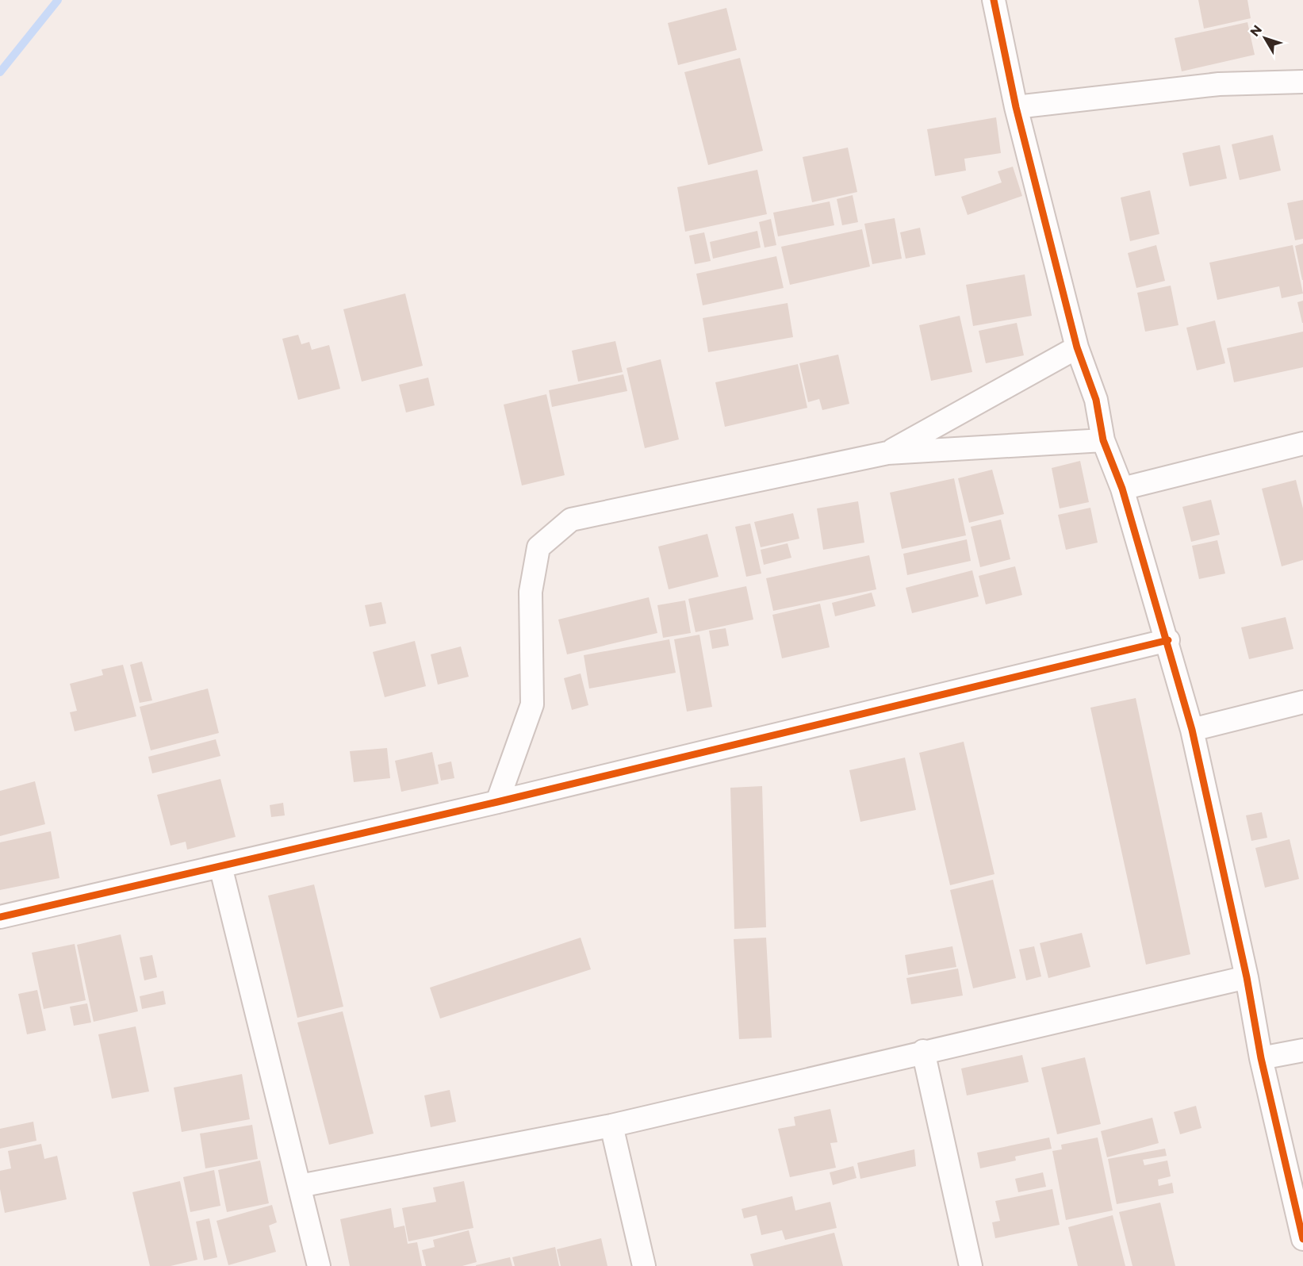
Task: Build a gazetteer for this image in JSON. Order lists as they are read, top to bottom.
{
  "north": "top left"
}
